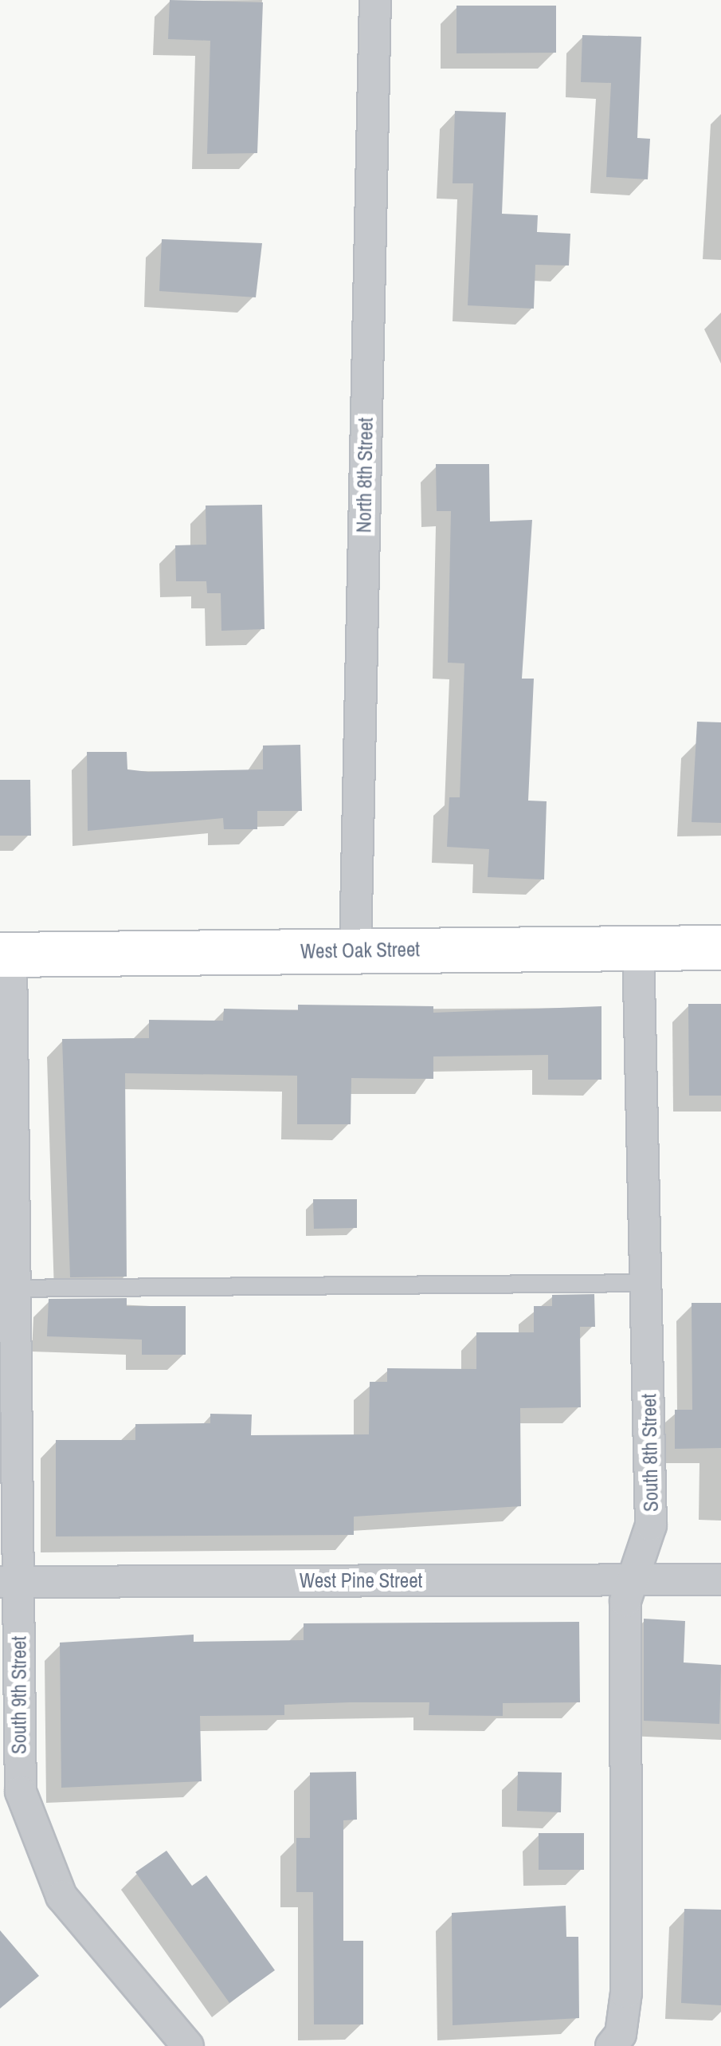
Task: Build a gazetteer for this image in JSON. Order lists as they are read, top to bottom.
{
  "streets": {
    "main road": ["West Oak Street"],
    "street": [
      "North 8th Street",
      "South 8th Street",
      "West Pine Street",
      "South 9th Street"
    ]
  },
  "crossings": [
    ["North 8th Street", "West Oak Street"],
    ["West Oak Street", "South 8th Street"],
    ["West Oak Street", "South 9th Street"],
    ["South 8th Street", "West Pine Street"],
    ["West Pine Street", "South 9th Street"]
  ]
}
